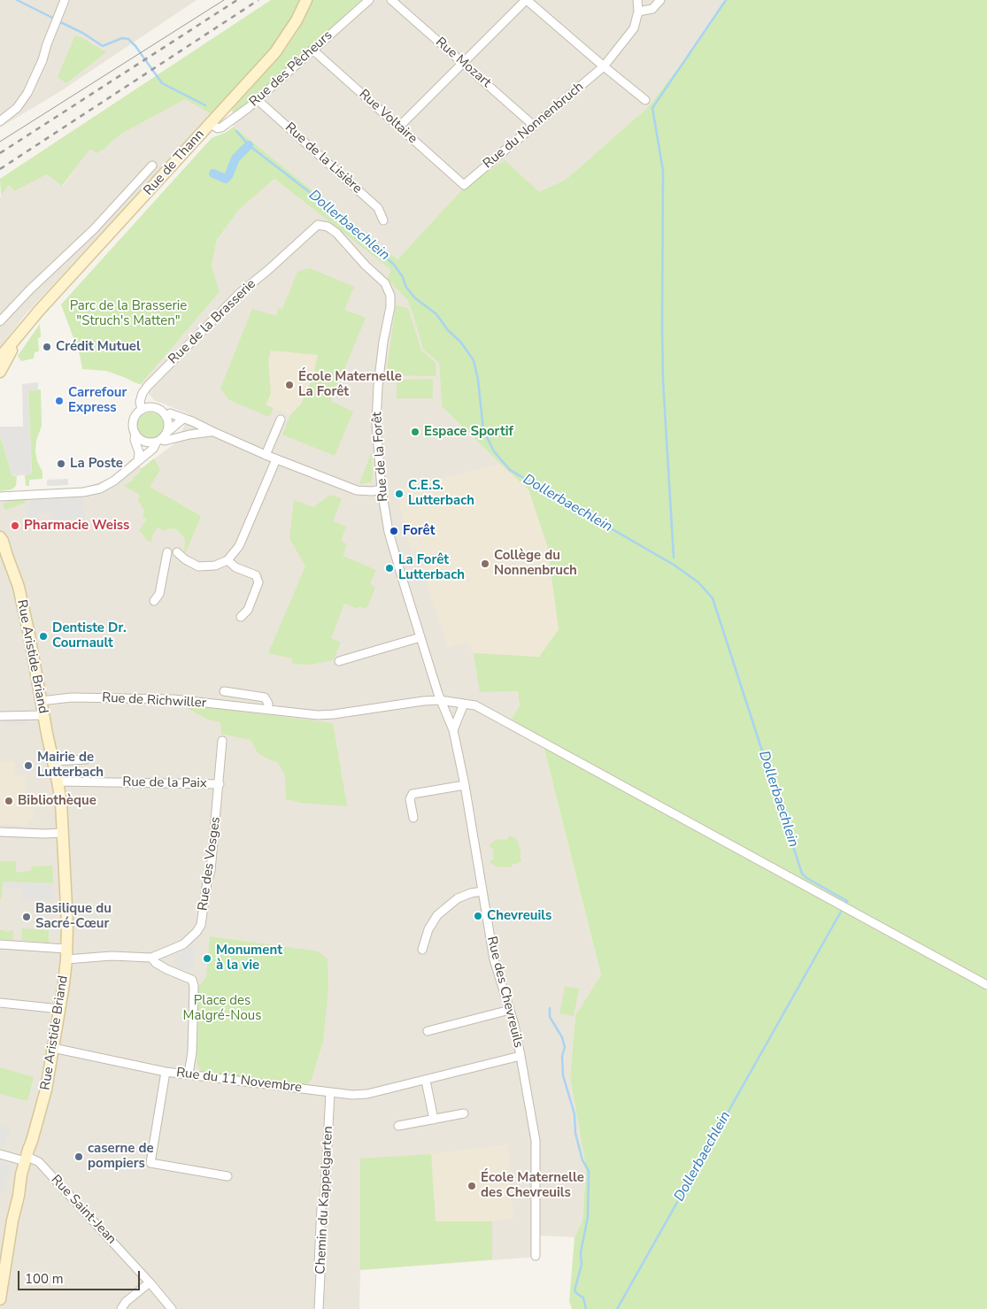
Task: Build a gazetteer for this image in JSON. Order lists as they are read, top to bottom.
{
  "streets": {
    "main road": ["Rue de Thann", "Rue Aristide Briand"],
    "street": [
      "Rue Mozart",
      "Rue des Pêcheurs",
      "Rue Voltaire",
      "Rue du Nonnenbruch",
      "Rue de la Lisière",
      "Rue de la Brasserie",
      "Rue de la Forêt",
      "Rue de Richwiller",
      "Rue de la Paix",
      "Rue des Vosges",
      "Rue des Chevreuils",
      "Rue du 11 Novembre",
      "Chemin du Kappelgarten",
      "Rue Saint-Jean"
    ]
  },
  "crossings": [
    ["Rue Mozart", "Rue du Nonnenbruch"],
    ["Rue des Pêcheurs", "Rue Voltaire"],
    ["Rue des Pêcheurs", "Rue de la Lisière"],
    ["Rue des Pêcheurs", "Rue de Thann"],
    ["Rue Voltaire", "Rue du Nonnenbruch"],
    ["Rue de la Brasserie", "Rue de la Forêt"],
    ["Rue de la Forêt", "Rue de Richwiller"],
    ["Rue de la Forêt", "Rue des Chevreuils"],
    ["Rue Aristide Briand", "Rue de Richwiller"],
    ["Rue Aristide Briand", "Rue de la Paix"],
    ["Rue Aristide Briand", "Rue du 11 Novembre"],
    ["Rue Aristide Briand", "Rue Saint-Jean"],
    ["Rue de Richwiller", "Rue des Chevreuils"],
    ["Rue de la Paix", "Rue des Vosges"],
    ["Rue des Chevreuils", "Rue du 11 Novembre"],
    ["Rue du 11 Novembre", "Chemin du Kappelgarten"]
  ],
  "water": ["Dollerbaechlein"],
  "parks": ["Parc de la Brasserie \"Struch's Matten\"", "Place des Malgré-Nous"],
  "places": [
    "Crédit Mutuel",
    "École Maternelle La Forêt",
    "Carrefour Express",
    "Espace Sportif",
    "La Poste",
    "C.E.S. Lutterbach",
    "Pharmacie Weiss",
    "Forêt",
    "Collège du Nonnenbruch",
    "La Forêt Lutterbach",
    "Dentiste Dr. Cournault",
    "Mairie de Lutterbach",
    "Bibliothèque",
    "Chevreuils",
    "Basilique du Sacré-Cœur",
    "Monument à la vie",
    "caserne de pompiers",
    "École Maternelle des Chevreuils"
  ],
  "scale_bar": "100 m"
}
